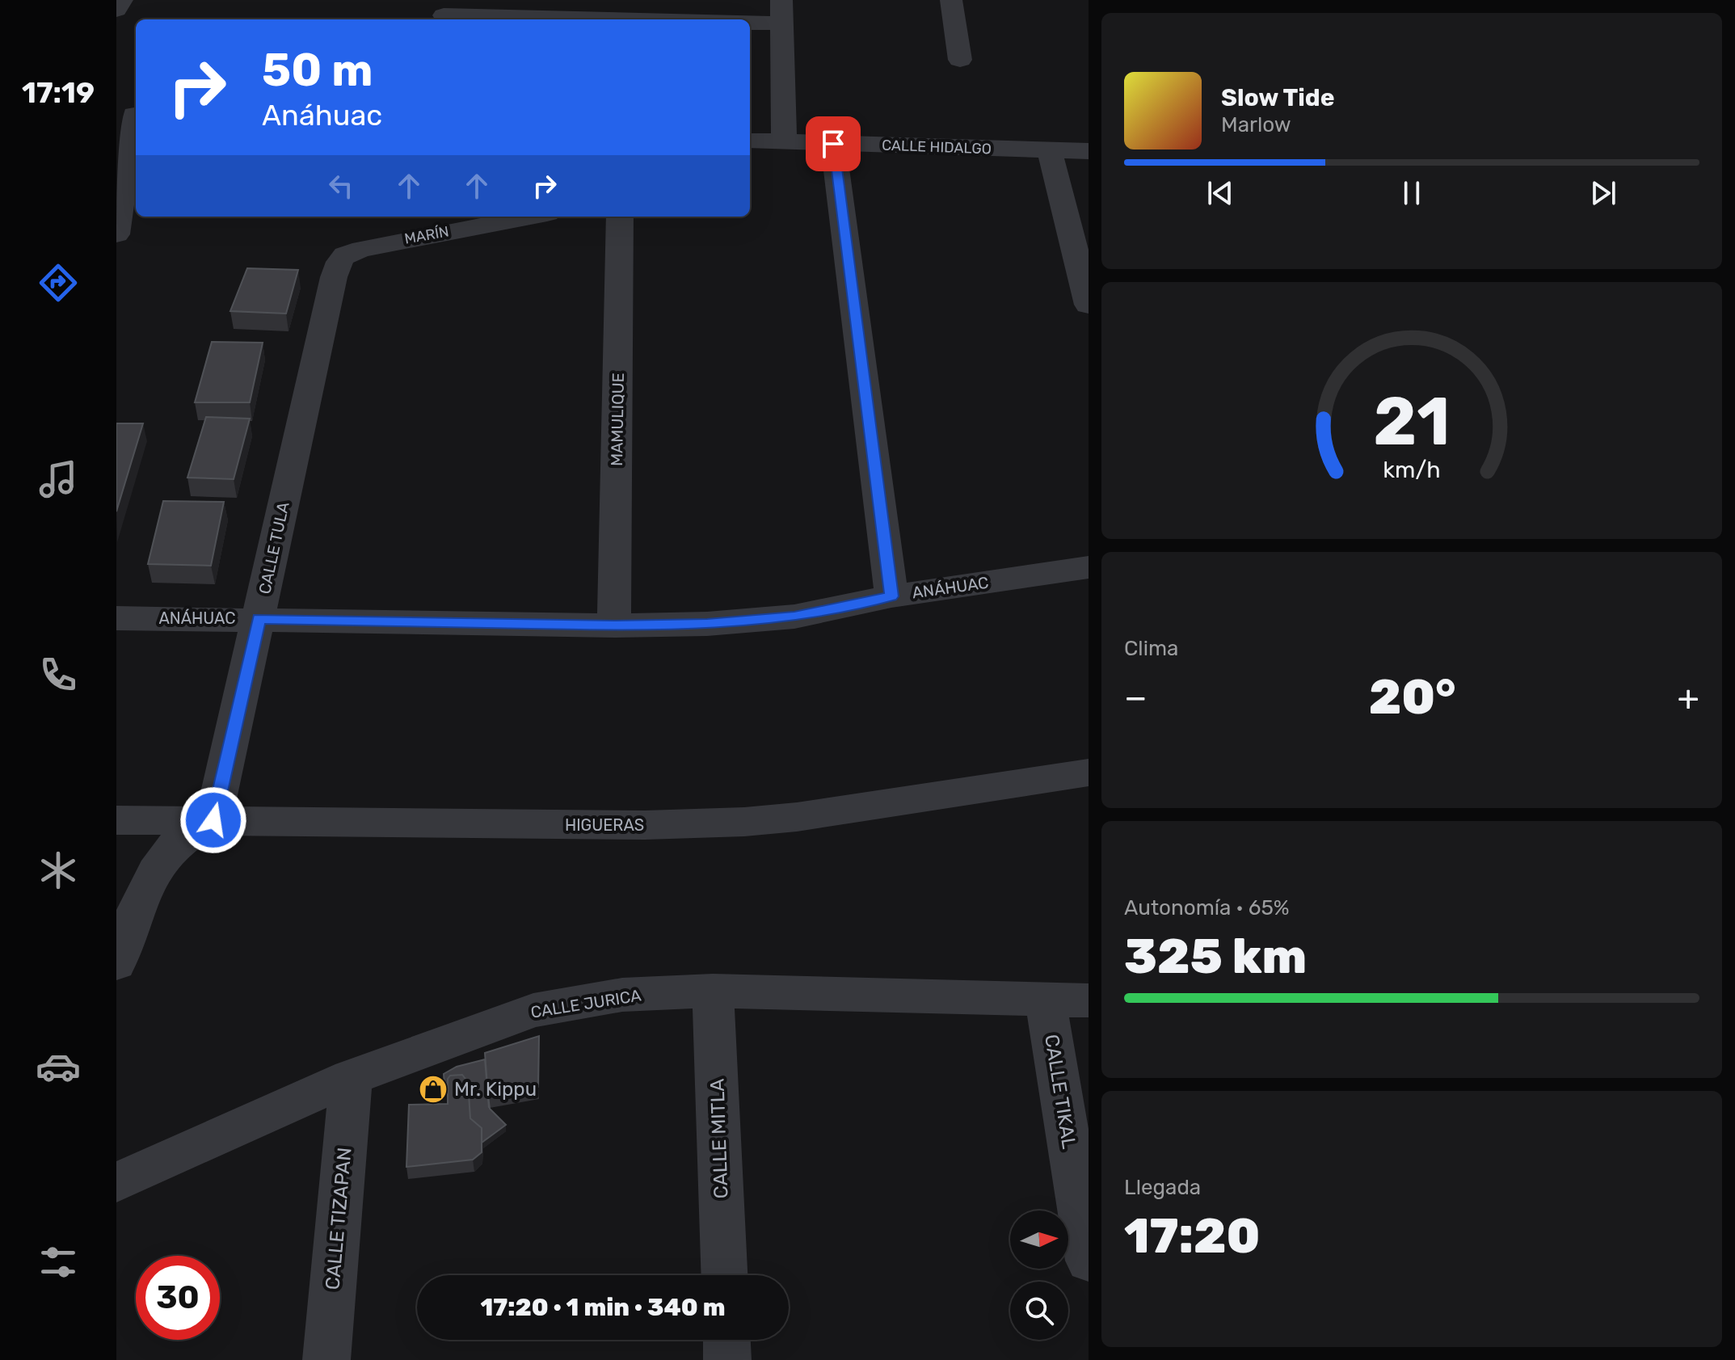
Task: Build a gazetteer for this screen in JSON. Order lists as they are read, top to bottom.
{
  "streets": {
    "street": [
      "CALLE HIDALGO",
      "MARÍN",
      "MAMULIQUE",
      "CALLE TULA",
      "ANÁHUAC",
      "HIGUERAS",
      "CALLE JURICA",
      "CALLE TIKAL",
      "CALLE MITLA",
      "CALLE TIZAPAN"
    ]
  },
  "crossings": [
    ["MARÍN", "CALLE TULA"],
    ["MAMULIQUE", "ANÁHUAC"],
    ["CALLE TULA", "ANÁHUAC"],
    ["CALLE TULA", "HIGUERAS"],
    ["CALLE JURICA", "CALLE TIKAL"],
    ["CALLE JURICA", "CALLE MITLA"],
    ["CALLE JURICA", "CALLE TIZAPAN"]
  ],
  "places": {
    "shop": ["Mr. Kippu"]
  },
  "north": "right",
  "page": {
    "tabs": "17:19",
    "turn": ["50 m", "Anáhuac"],
    "song": ["Slow Tide", "Marlow"],
    "tile": [
      "Clima",
      ["Autonomía · 65%", "325 km"],
      ["Llegada", "17:20"]
    ],
    "heat": ["−", "20°", "+"],
    "limit": "30",
    "trip": "17:20 · 1 min · 340 m",
    "gauge": ["21", "km/h"]
  }
}
